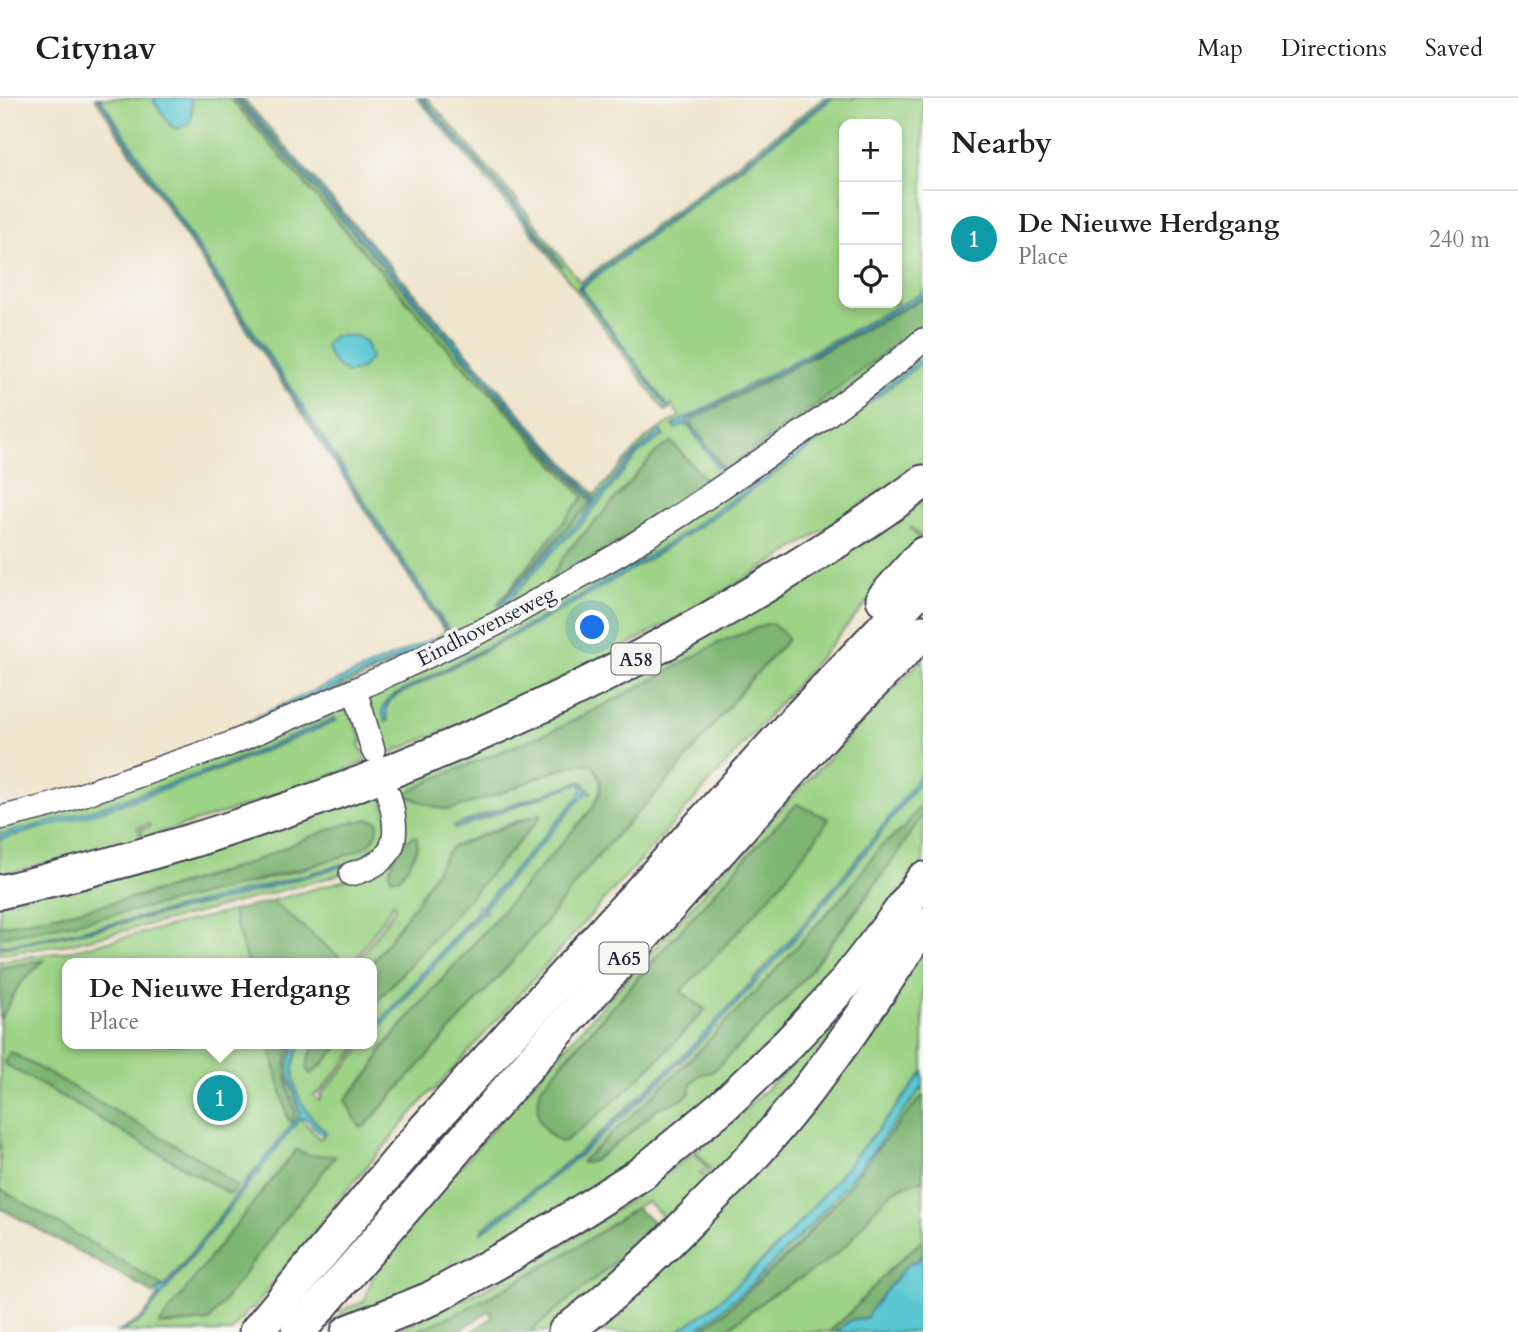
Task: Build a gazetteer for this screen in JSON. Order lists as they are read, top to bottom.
{
  "streets": {
    "highway": ["A58", "A65"],
    "street": ["Eindhovenseweg"]
  },
  "page": {
    "header": "Citynav",
    "nav": ["Map", "Directions", "Saved"],
    "heading": "Nearby",
    "map_buttons": ["+", "−"],
    "list": [
      {
        "mark": "1",
        "name": "De Nieuwe Herdgang",
        "note": "Place",
        "value": "240 m"
      }
    ],
    "popup": ["De Nieuwe Herdgang", "Place"],
    "pins": "1"
  }
}
